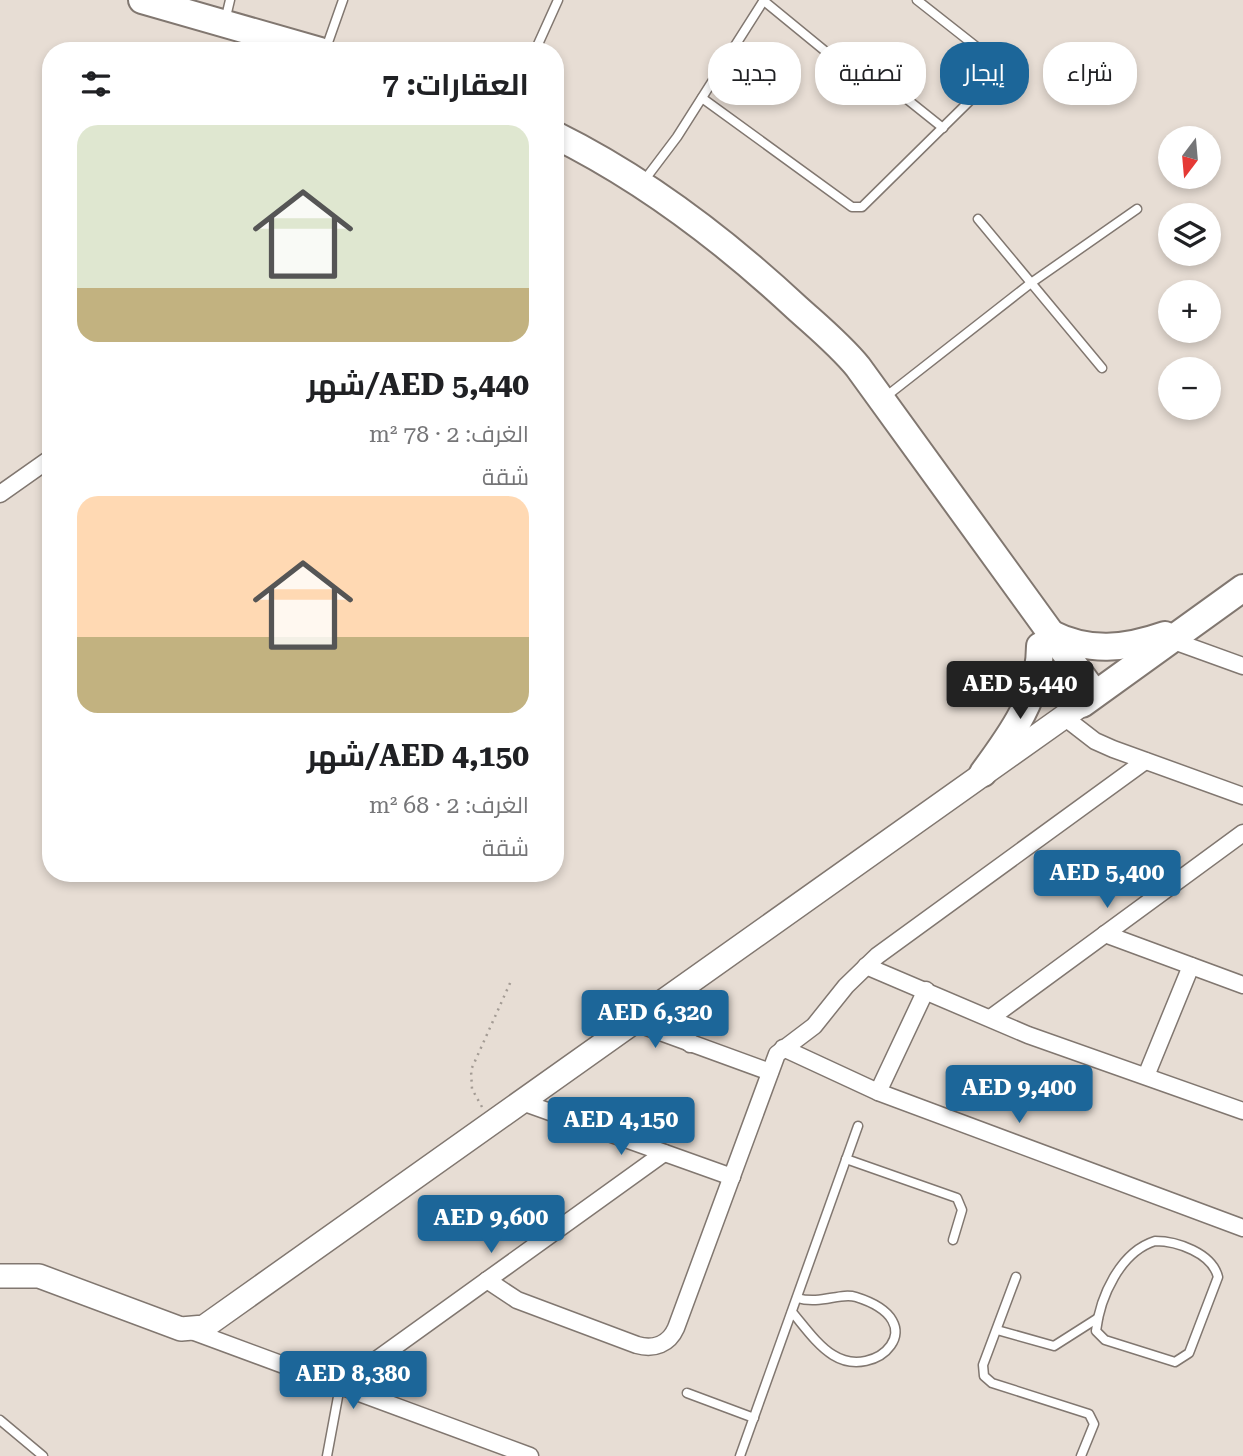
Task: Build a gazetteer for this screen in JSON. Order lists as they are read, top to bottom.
{
  "north": "bottom",
  "page": {
    "chip": [
      "شراء",
      "إيجار",
      "تصفية",
      "جديد"
    ],
    "heading": "العقارات: 7",
    "map_buttons": ["+", "−"],
    "list": [
      {
        "name": "AED 5,440/شهر",
        "note": "الغرف: 2 · 78 m² · شقة"
      },
      {
        "name": "AED 4,150/شهر",
        "note": "الغرف: 2 · 68 m² · شقة"
      }
    ],
    "price": [
      "AED 5,440",
      "AED 5,400",
      "AED 6,320",
      "AED 9,400",
      "AED 4,150",
      "AED 9,600",
      "AED 8,380"
    ]
  }
}
